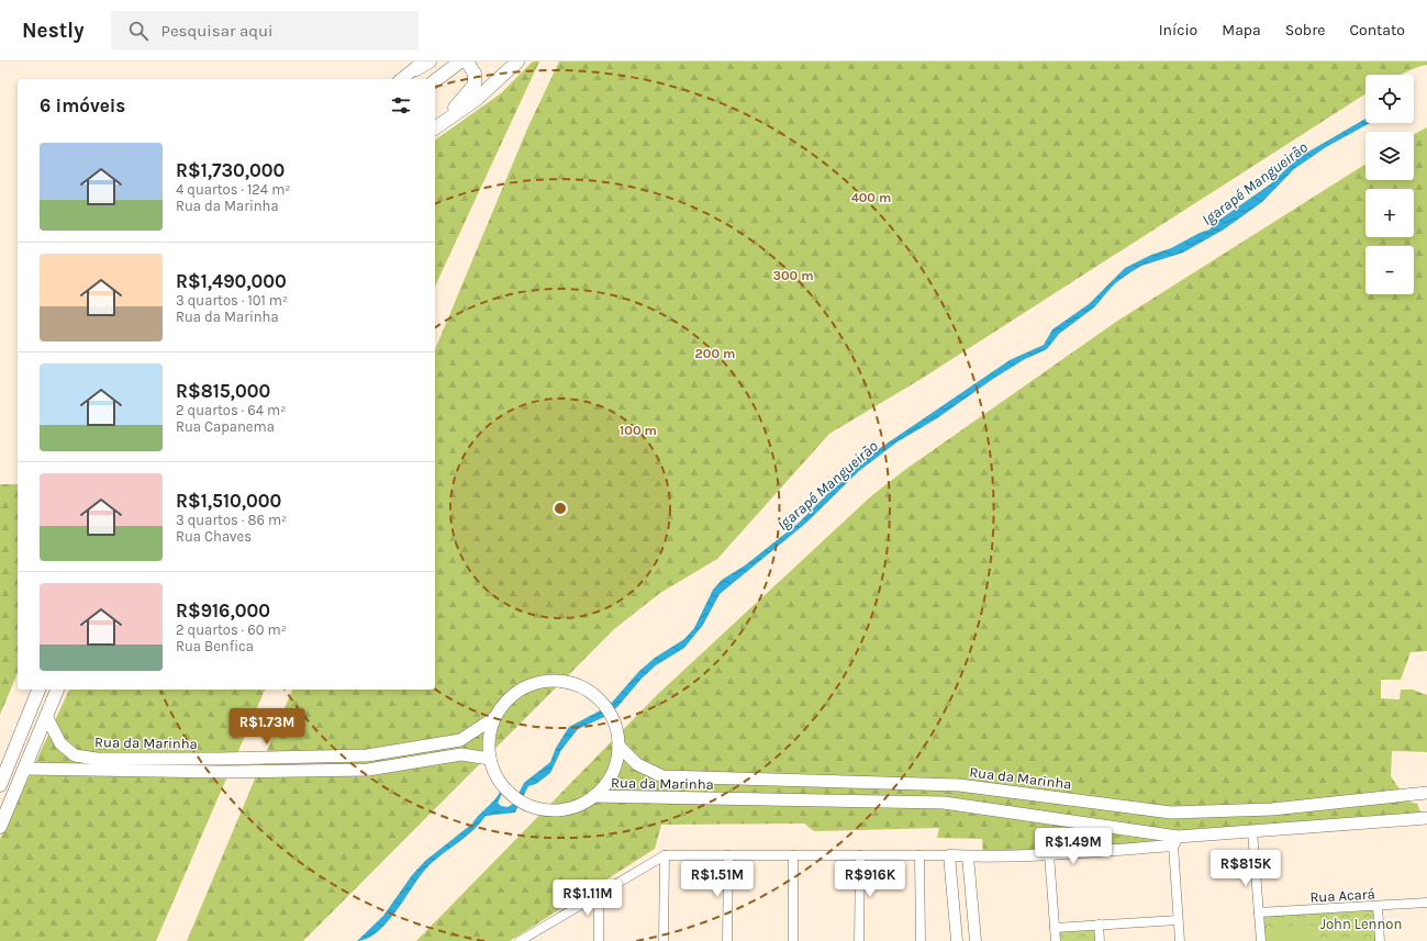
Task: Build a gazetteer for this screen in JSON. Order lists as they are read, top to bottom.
{
  "streets": {
    "main road": ["Rua da Marinha"],
    "street": ["Rua Acará"]
  },
  "water": ["Igarapé Mangueirão"],
  "parks": ["John Lennon"],
  "page": {
    "header": "Nestly",
    "search": "Pesquisar aqui",
    "nav": [
      "Início",
      "Mapa",
      "Sobre",
      "Contato"
    ],
    "map_buttons": ["+", "−"],
    "heading": "6 imóveis",
    "list": [
      {
        "name": "R$1,730,000",
        "note": "4 quartos · 124 m² · Rua da Marinha"
      },
      {
        "name": "R$1,490,000",
        "note": "3 quartos · 101 m² · Rua da Marinha"
      },
      {
        "name": "R$815,000",
        "note": "2 quartos · 64 m² · Rua Capanema"
      },
      {
        "name": "R$1,510,000",
        "note": "3 quartos · 86 m² · Rua Chaves"
      },
      {
        "name": "R$916,000",
        "note": "2 quartos · 60 m² · Rua Benfica"
      }
    ],
    "price": [
      "R$1.73M",
      "R$1.49M",
      "R$815K",
      "R$1.51M",
      "R$916K",
      "R$1.11M"
    ]
  },
  "rings": [
    "400 m",
    "300 m",
    "200 m",
    "100 m"
  ]
}
